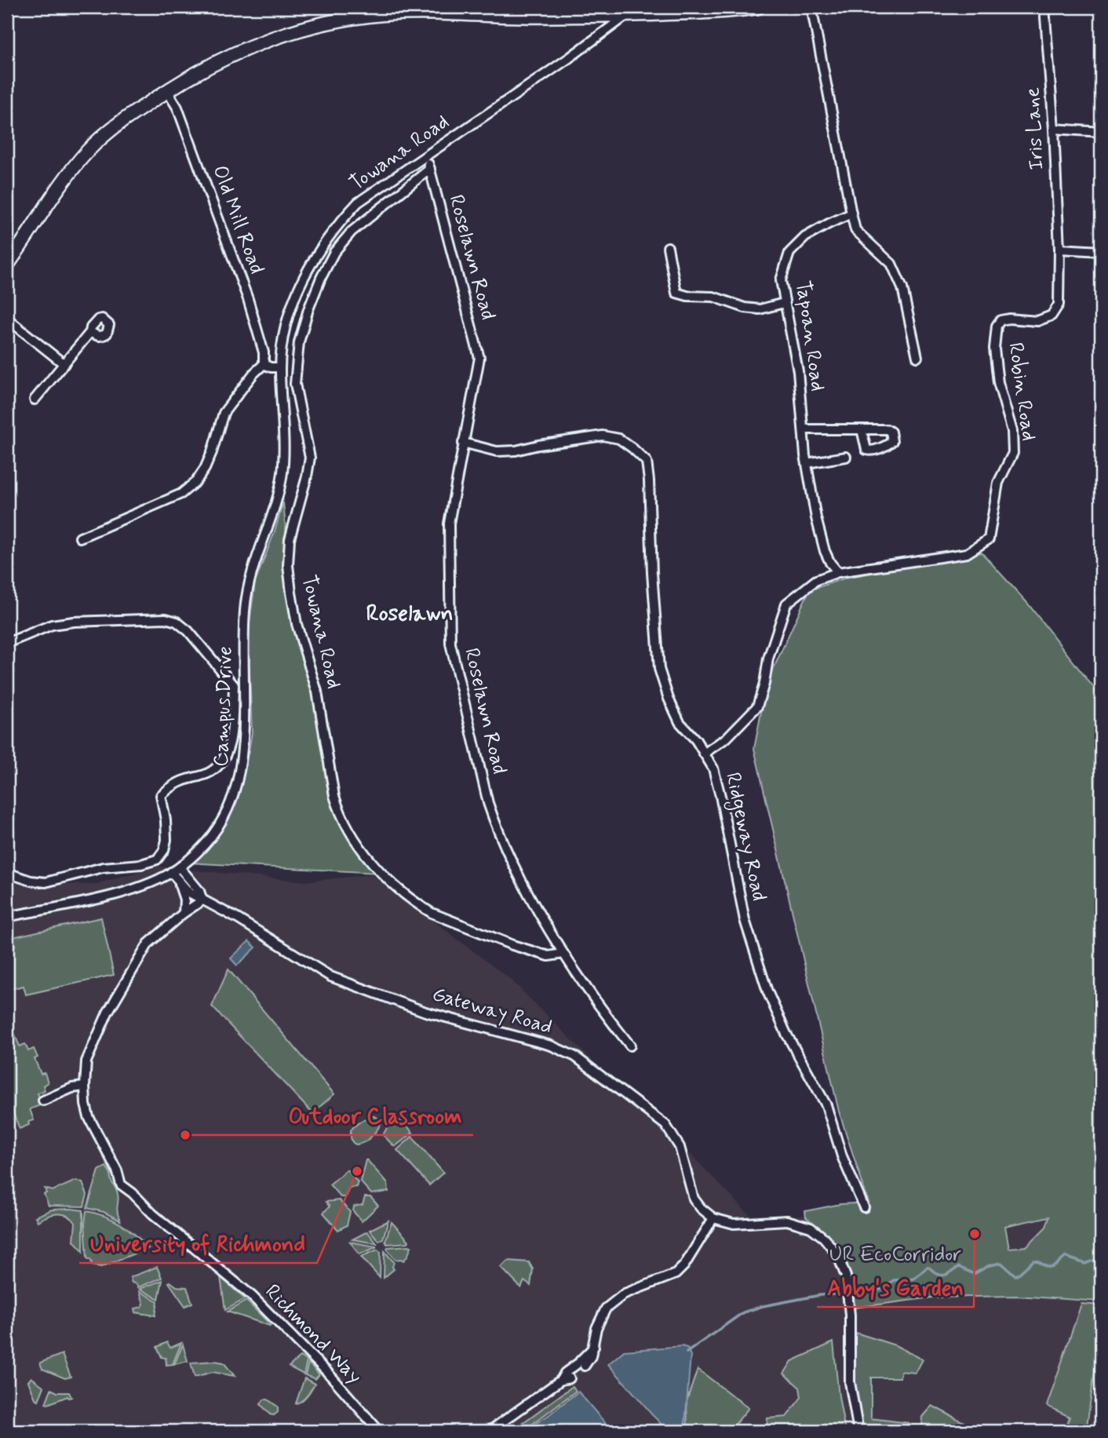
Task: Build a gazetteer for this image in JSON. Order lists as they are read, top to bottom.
{
  "streets": {
    "street": [
      "Iris Lane",
      "Towana Road",
      "Old Mill Road",
      "Roselawn Road",
      "Tapoan Road",
      "Robin Road",
      "Campus Drive",
      "Ridgeway Road",
      "Gateway Road",
      "Richmond Way"
    ]
  },
  "crossings": [
    ["Iris Lane", "Robin Road"],
    ["Towana Road", "Roselawn Road"],
    ["Towana Road", "Campus Drive"],
    ["Roselawn Road", "Ridgeway Road"],
    ["Tapoan Road", "Robin Road"],
    ["Campus Drive", "Gateway Road"],
    ["Gateway Road", "Richmond Way"]
  ],
  "districts": ["Roselawn"],
  "parks": ["UR EcoCorridor"],
  "places": ["Outdoor Classroom", "University of Richmond", "Abby's Garden"]
}
